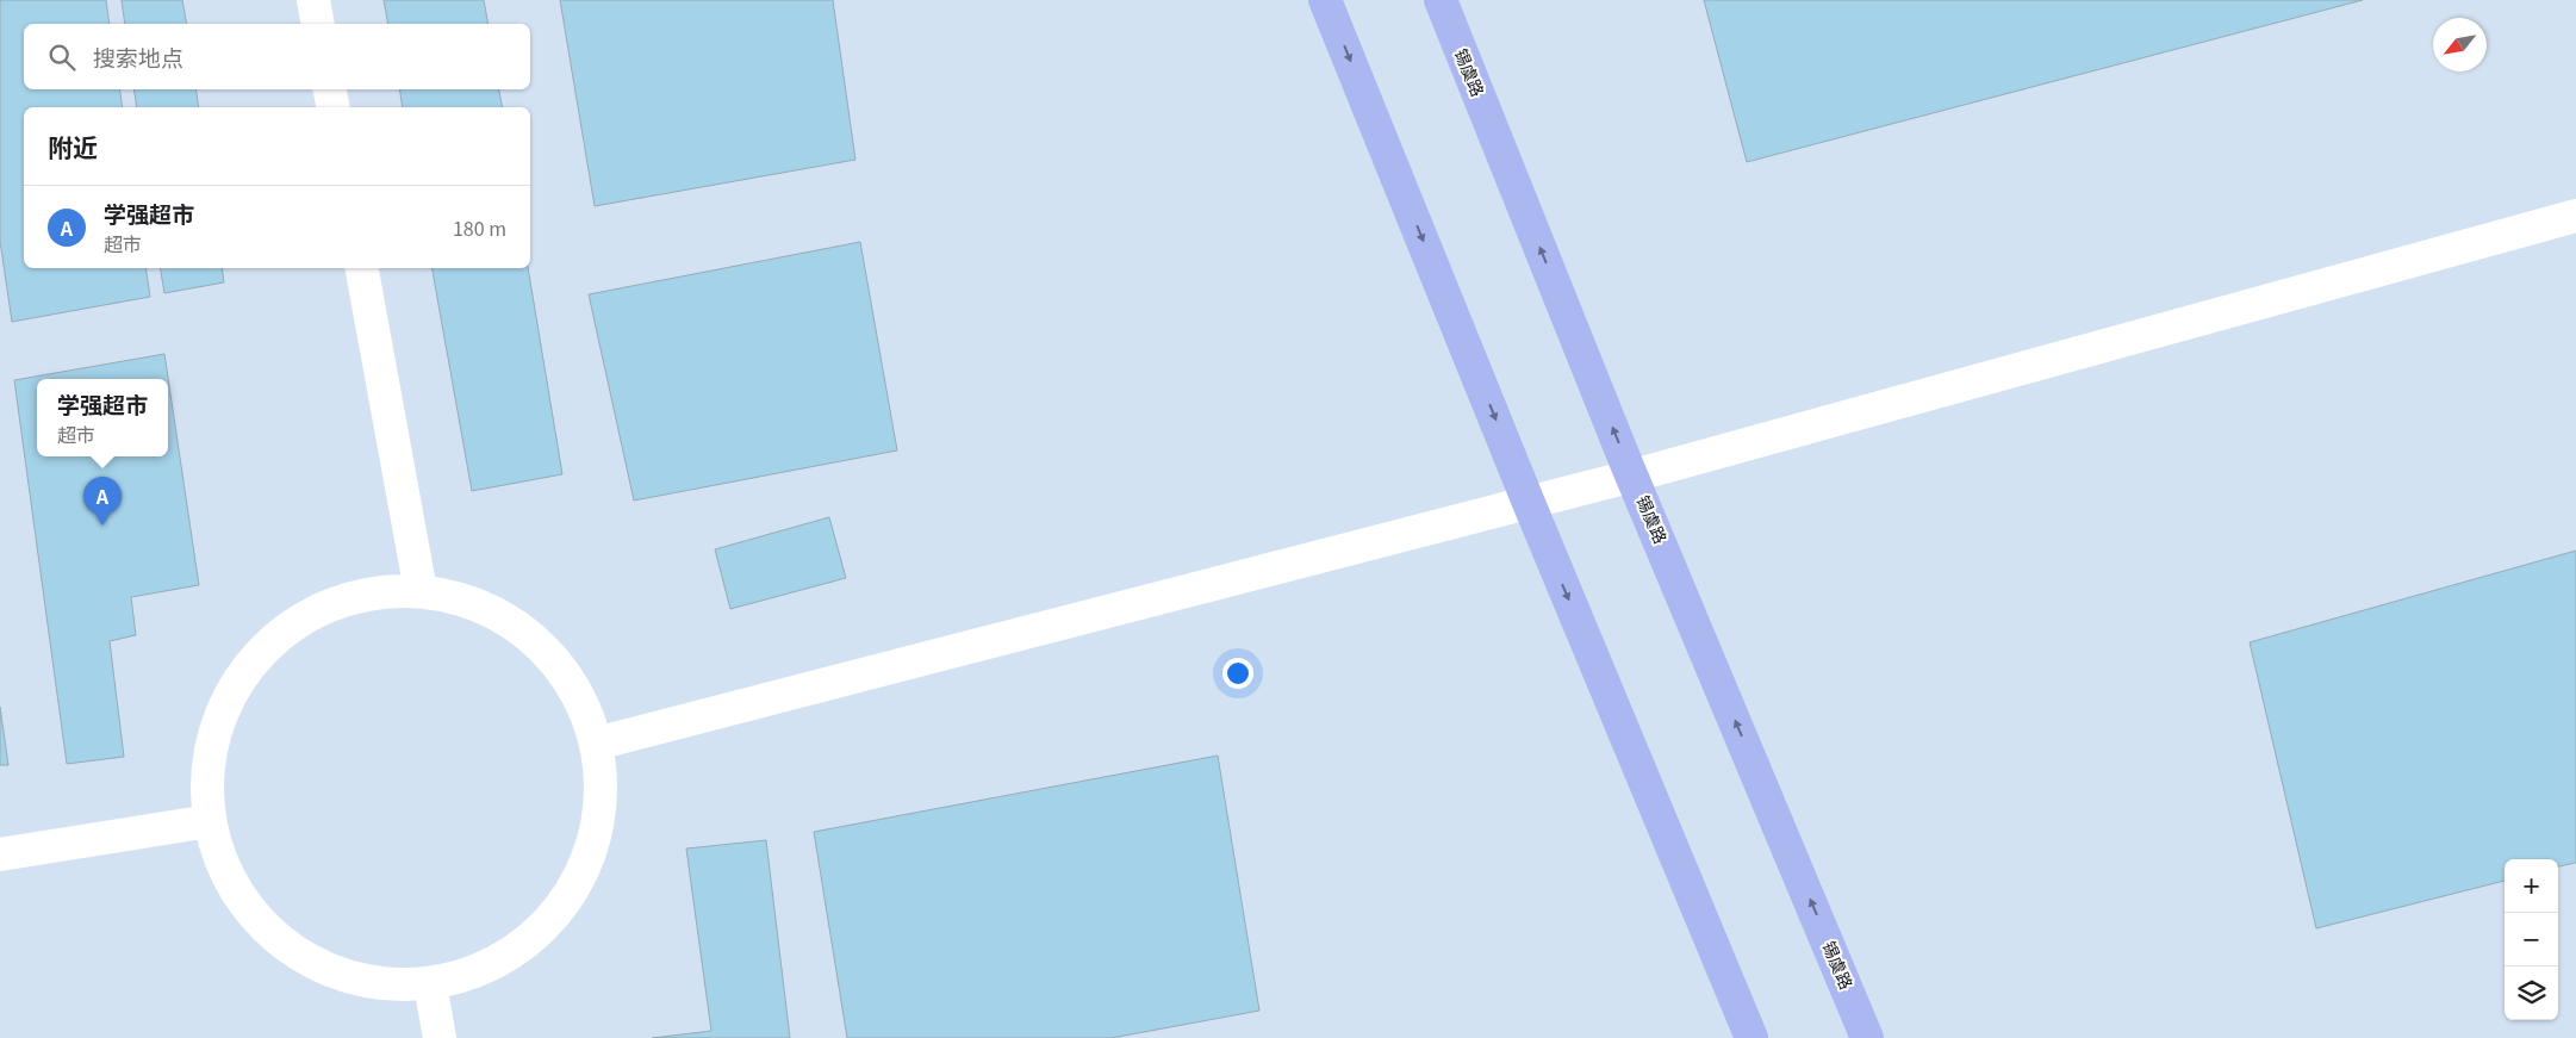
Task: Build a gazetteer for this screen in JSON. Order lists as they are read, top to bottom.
{
  "streets": {
    "main road": ["锡虞路"]
  },
  "north": "bottom left",
  "page": {
    "search": "搜索地点",
    "heading": "附近",
    "list": [
      {
        "mark": "A",
        "name": "学强超市",
        "note": "超市",
        "value": "180 m"
      }
    ],
    "popup": ["学强超市", "超市"],
    "pins": "A",
    "map_buttons": ["+", "−"]
  }
}
